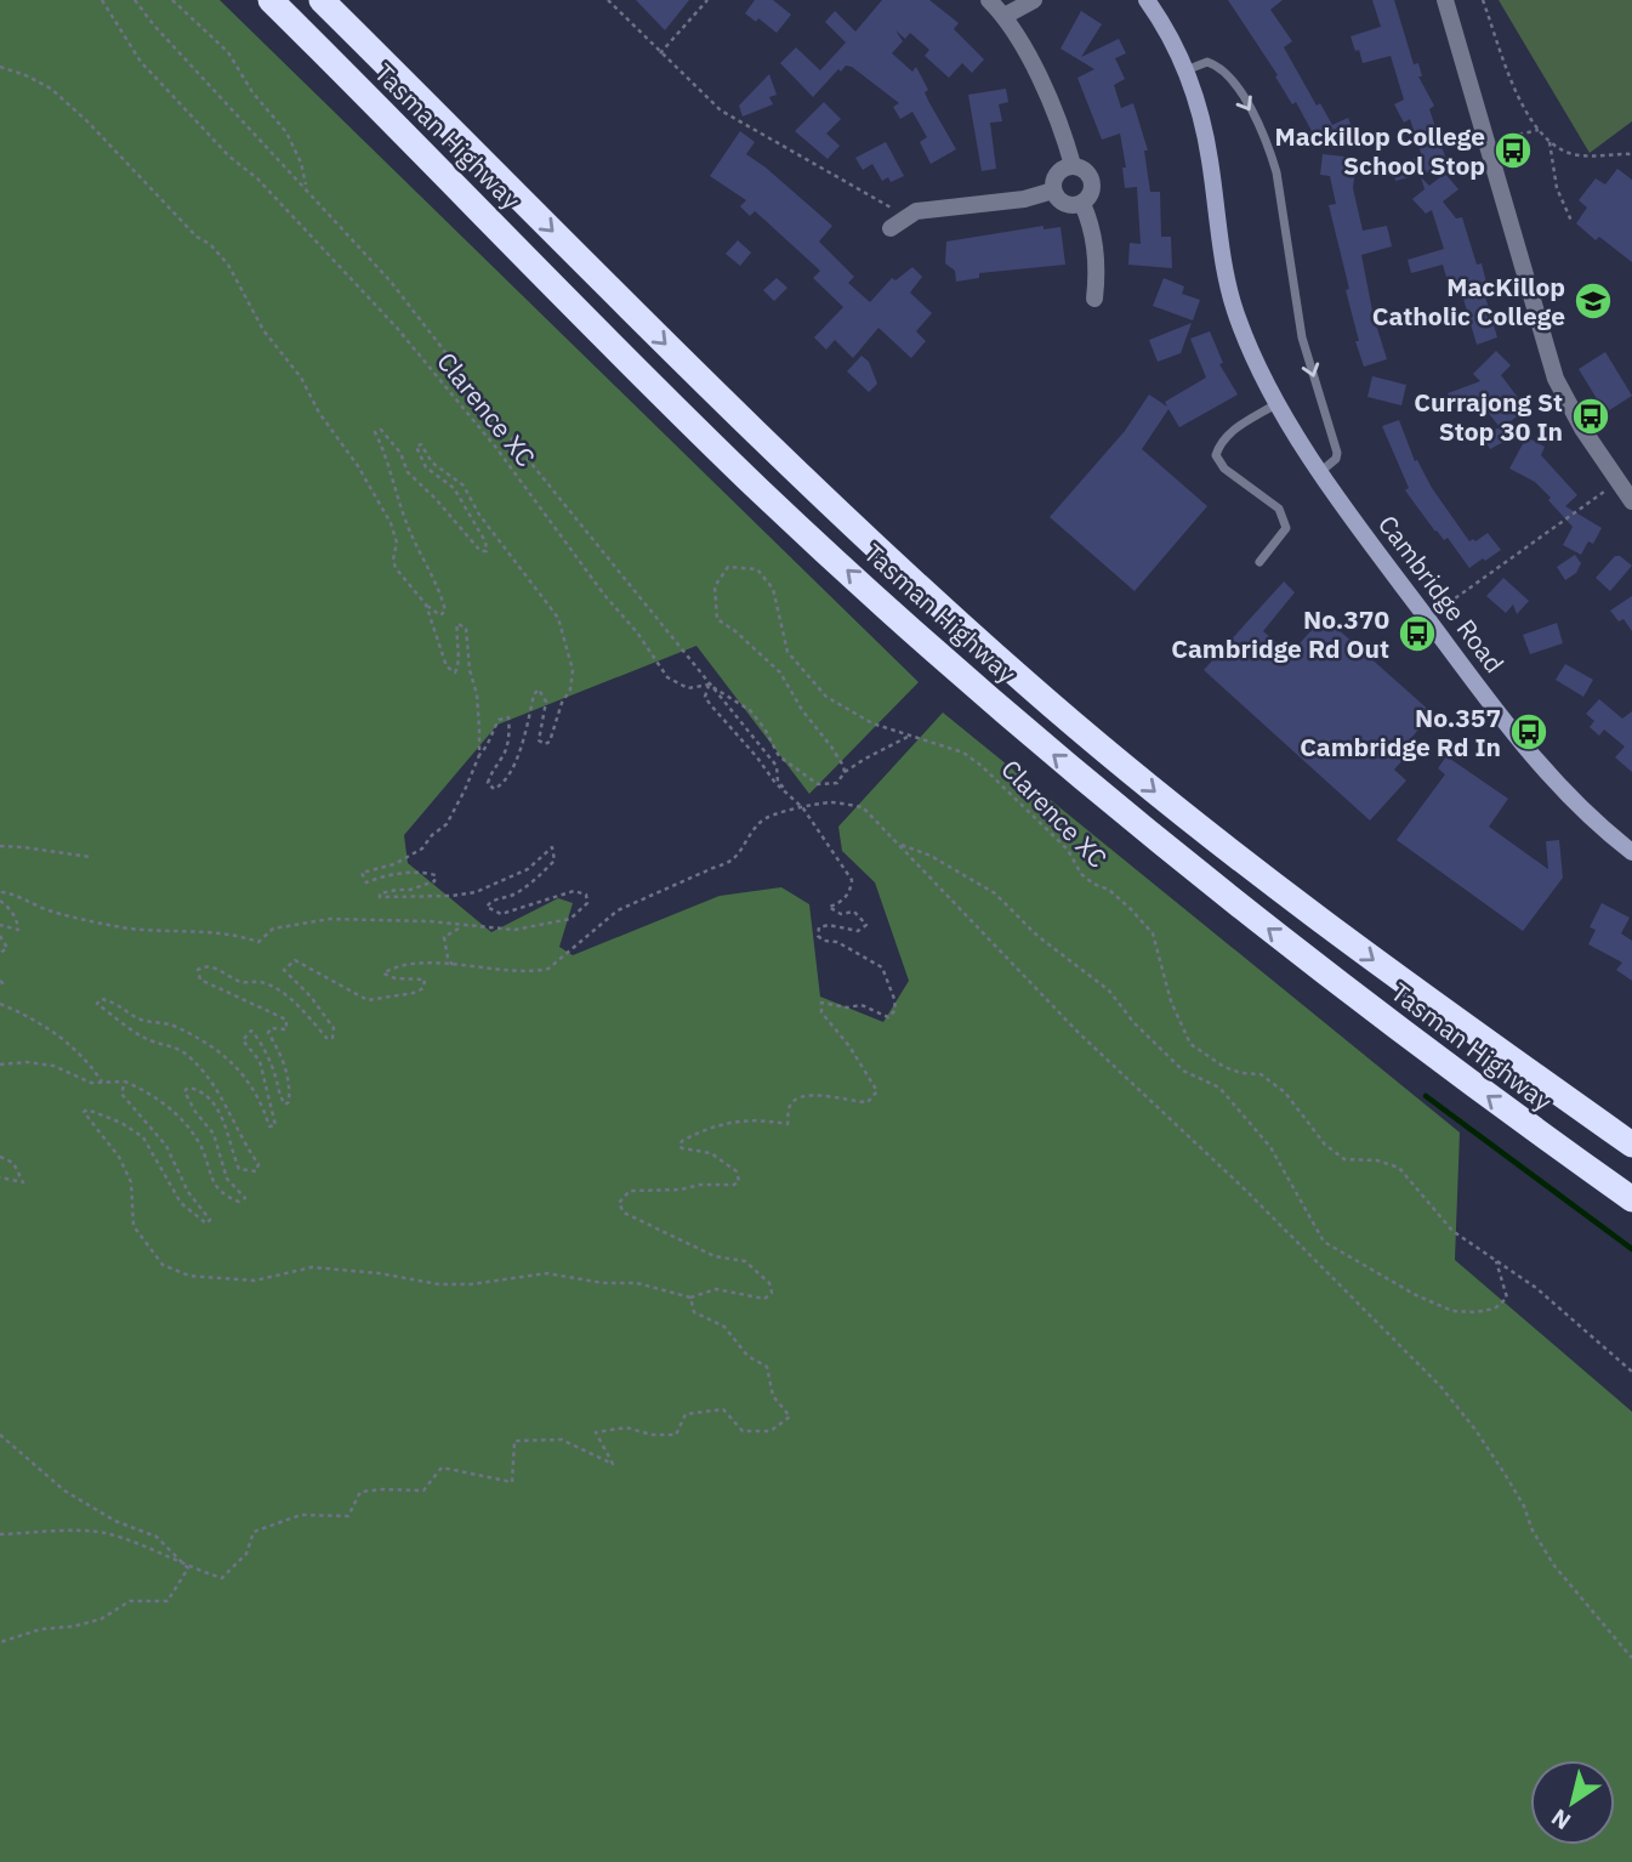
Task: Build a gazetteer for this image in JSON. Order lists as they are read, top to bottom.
{
  "streets": {
    "highway": ["Tasman Highway"],
    "main road": ["Cambridge Road"],
    "path": ["Clarence XC"]
  },
  "places": {
    "bus stop": [
      "Mackillop College School Stop",
      "Currajong St Stop 30 In",
      "No.370 Cambridge Rd Out",
      "No.357 Cambridge Rd In"
    ],
    "school or university": ["MacKillop Catholic College"]
  },
  "north": "bottom left"
}
